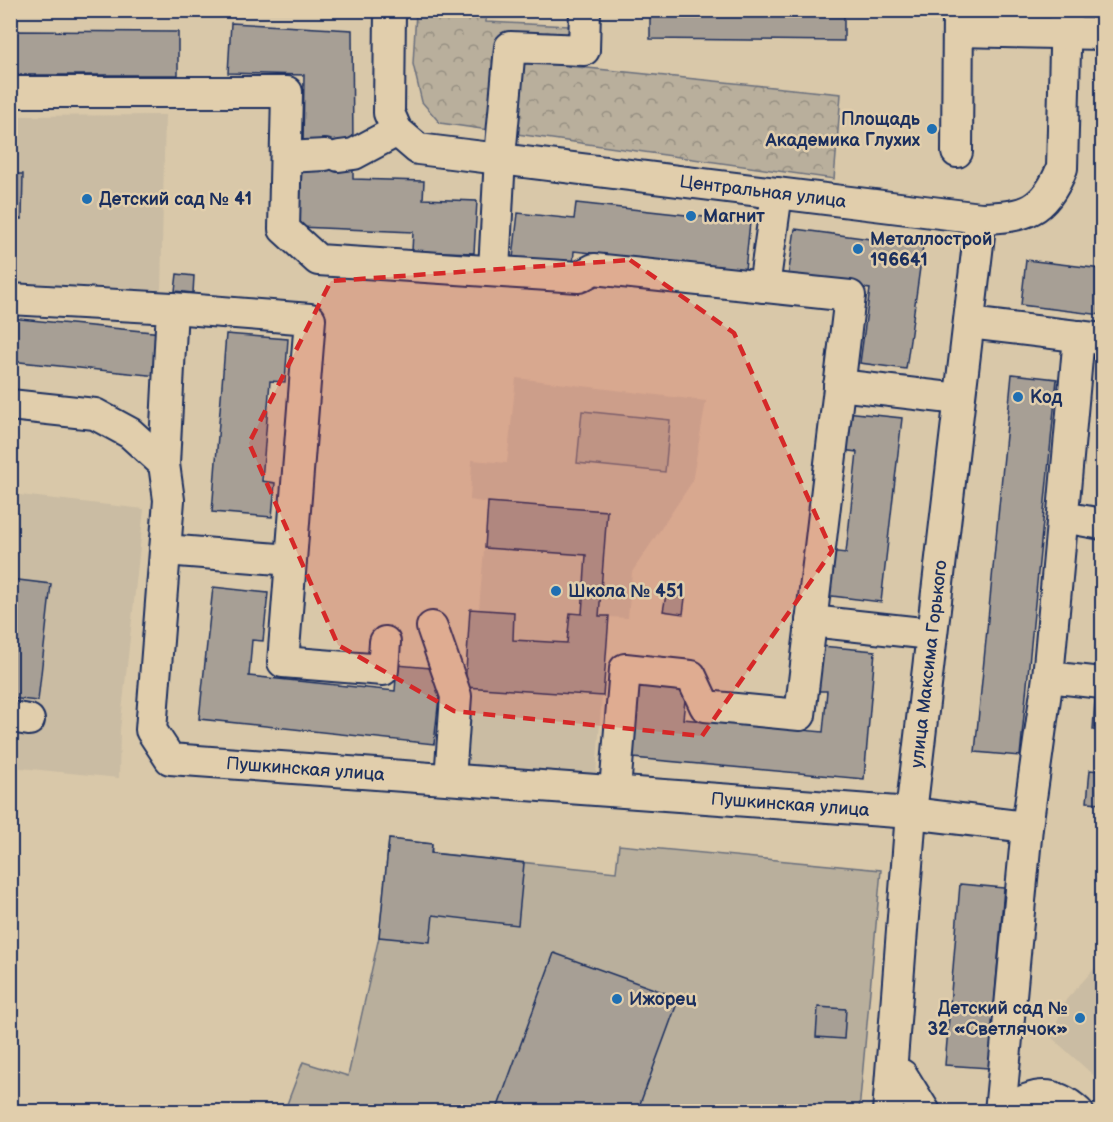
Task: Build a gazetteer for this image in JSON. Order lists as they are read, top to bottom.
{
  "streets": {
    "street": ["Центральная улица", "улица Максима Горького", "Пушкинская улица"]
  },
  "crossings": [
    ["Центральная улица", "улица Максима Горького"],
    ["улица Максима Горького", "Пушкинская улица"]
  ],
  "places": [
    "Площадь Академика Глухих",
    "Детский сад № 41",
    "Магнит",
    "Металлострой 196641",
    "Код",
    "Школа № 451",
    "Ижорец",
    "Детский сад № 32 «Светлячок»"
  ]
}
